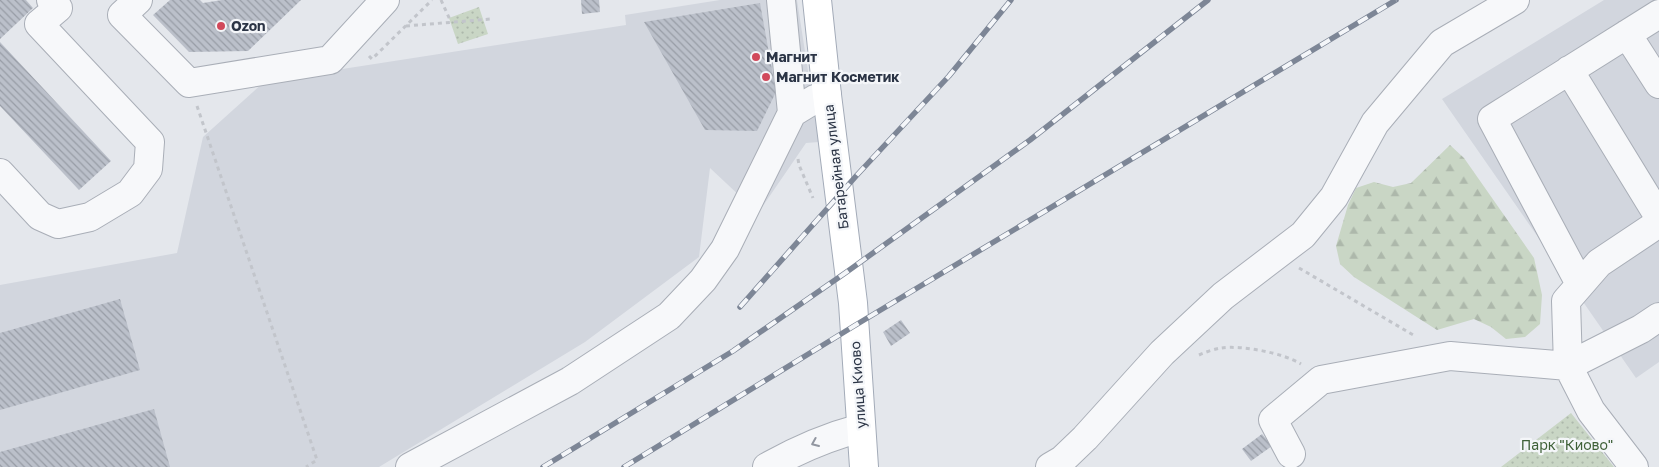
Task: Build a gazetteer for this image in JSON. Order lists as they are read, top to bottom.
{
  "streets": {
    "main road": ["Батарейная улица", "улица Киово"]
  },
  "crossings": [
    ["Батарейная улица", "улица Киово"]
  ],
  "parks": ["Парк \"Киово\""],
  "places": ["Ozon", "Магнит", "Магнит Косметик"]
}
